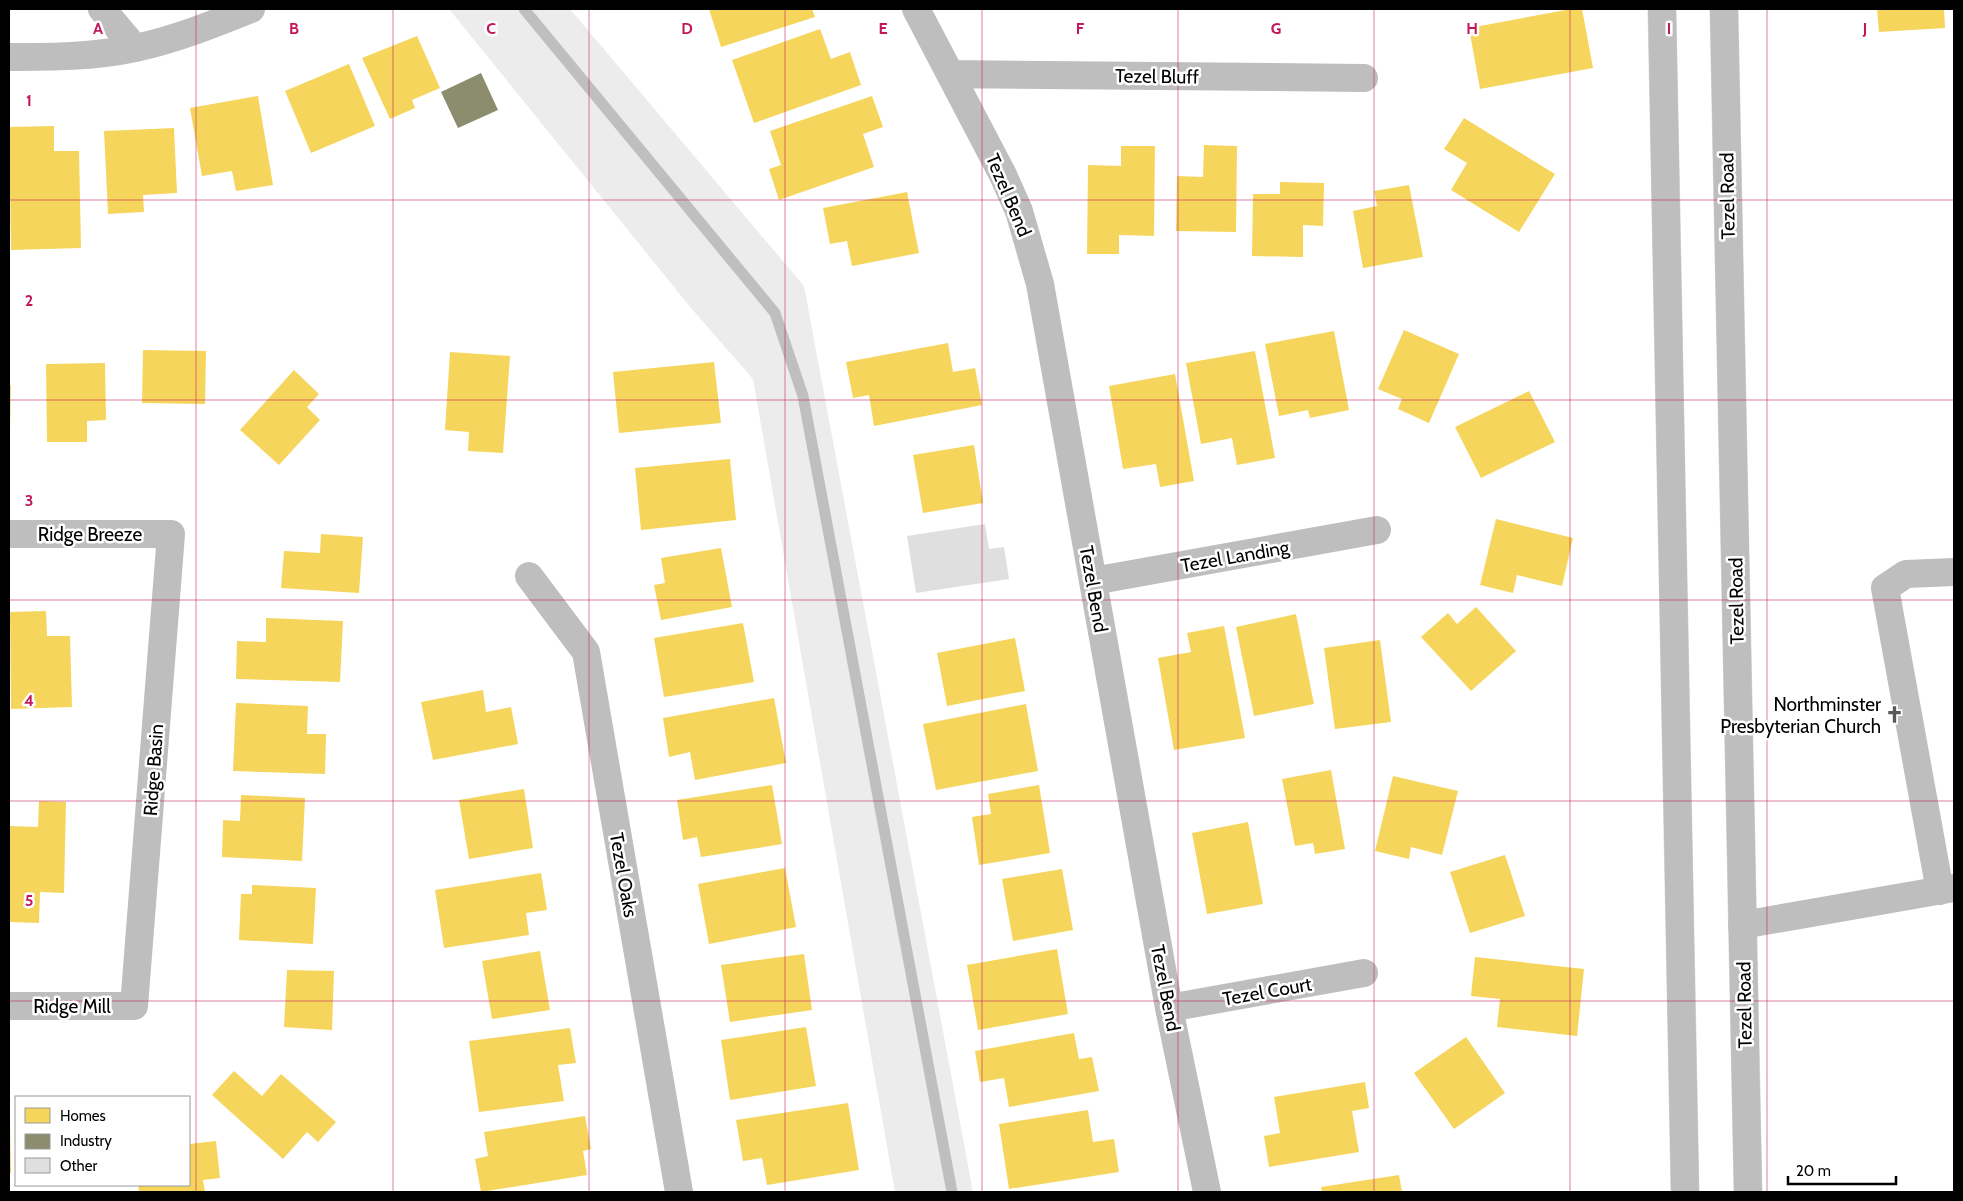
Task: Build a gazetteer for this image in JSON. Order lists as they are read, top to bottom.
{
  "streets": {
    "street": [
      "Tezel Bluff",
      "Tezel Bend",
      "Tezel Road",
      "Ridge Breeze",
      "Tezel Landing",
      "Ridge Basin",
      "Tezel Oaks",
      "Tezel Court",
      "Ridge Mill"
    ]
  },
  "crossings": [
    ["Tezel Bluff", "Tezel Bend"],
    ["Tezel Bend", "Tezel Landing"],
    ["Tezel Bend", "Tezel Court"],
    ["Ridge Breeze", "Ridge Basin"],
    ["Ridge Basin", "Ridge Mill"]
  ],
  "places": {
    "church": ["Northminster Presbyterian Church"]
  },
  "legend": ["Homes", "Industry", "Other"],
  "scale_bar": "20 m",
  "grid": {
    "columns": [
      "A",
      "B",
      "C",
      "D",
      "E",
      "F",
      "G",
      "H",
      "I",
      "J"
    ],
    "rows": [
      "1",
      "2",
      "3",
      "4",
      "5"
    ]
  }
}
